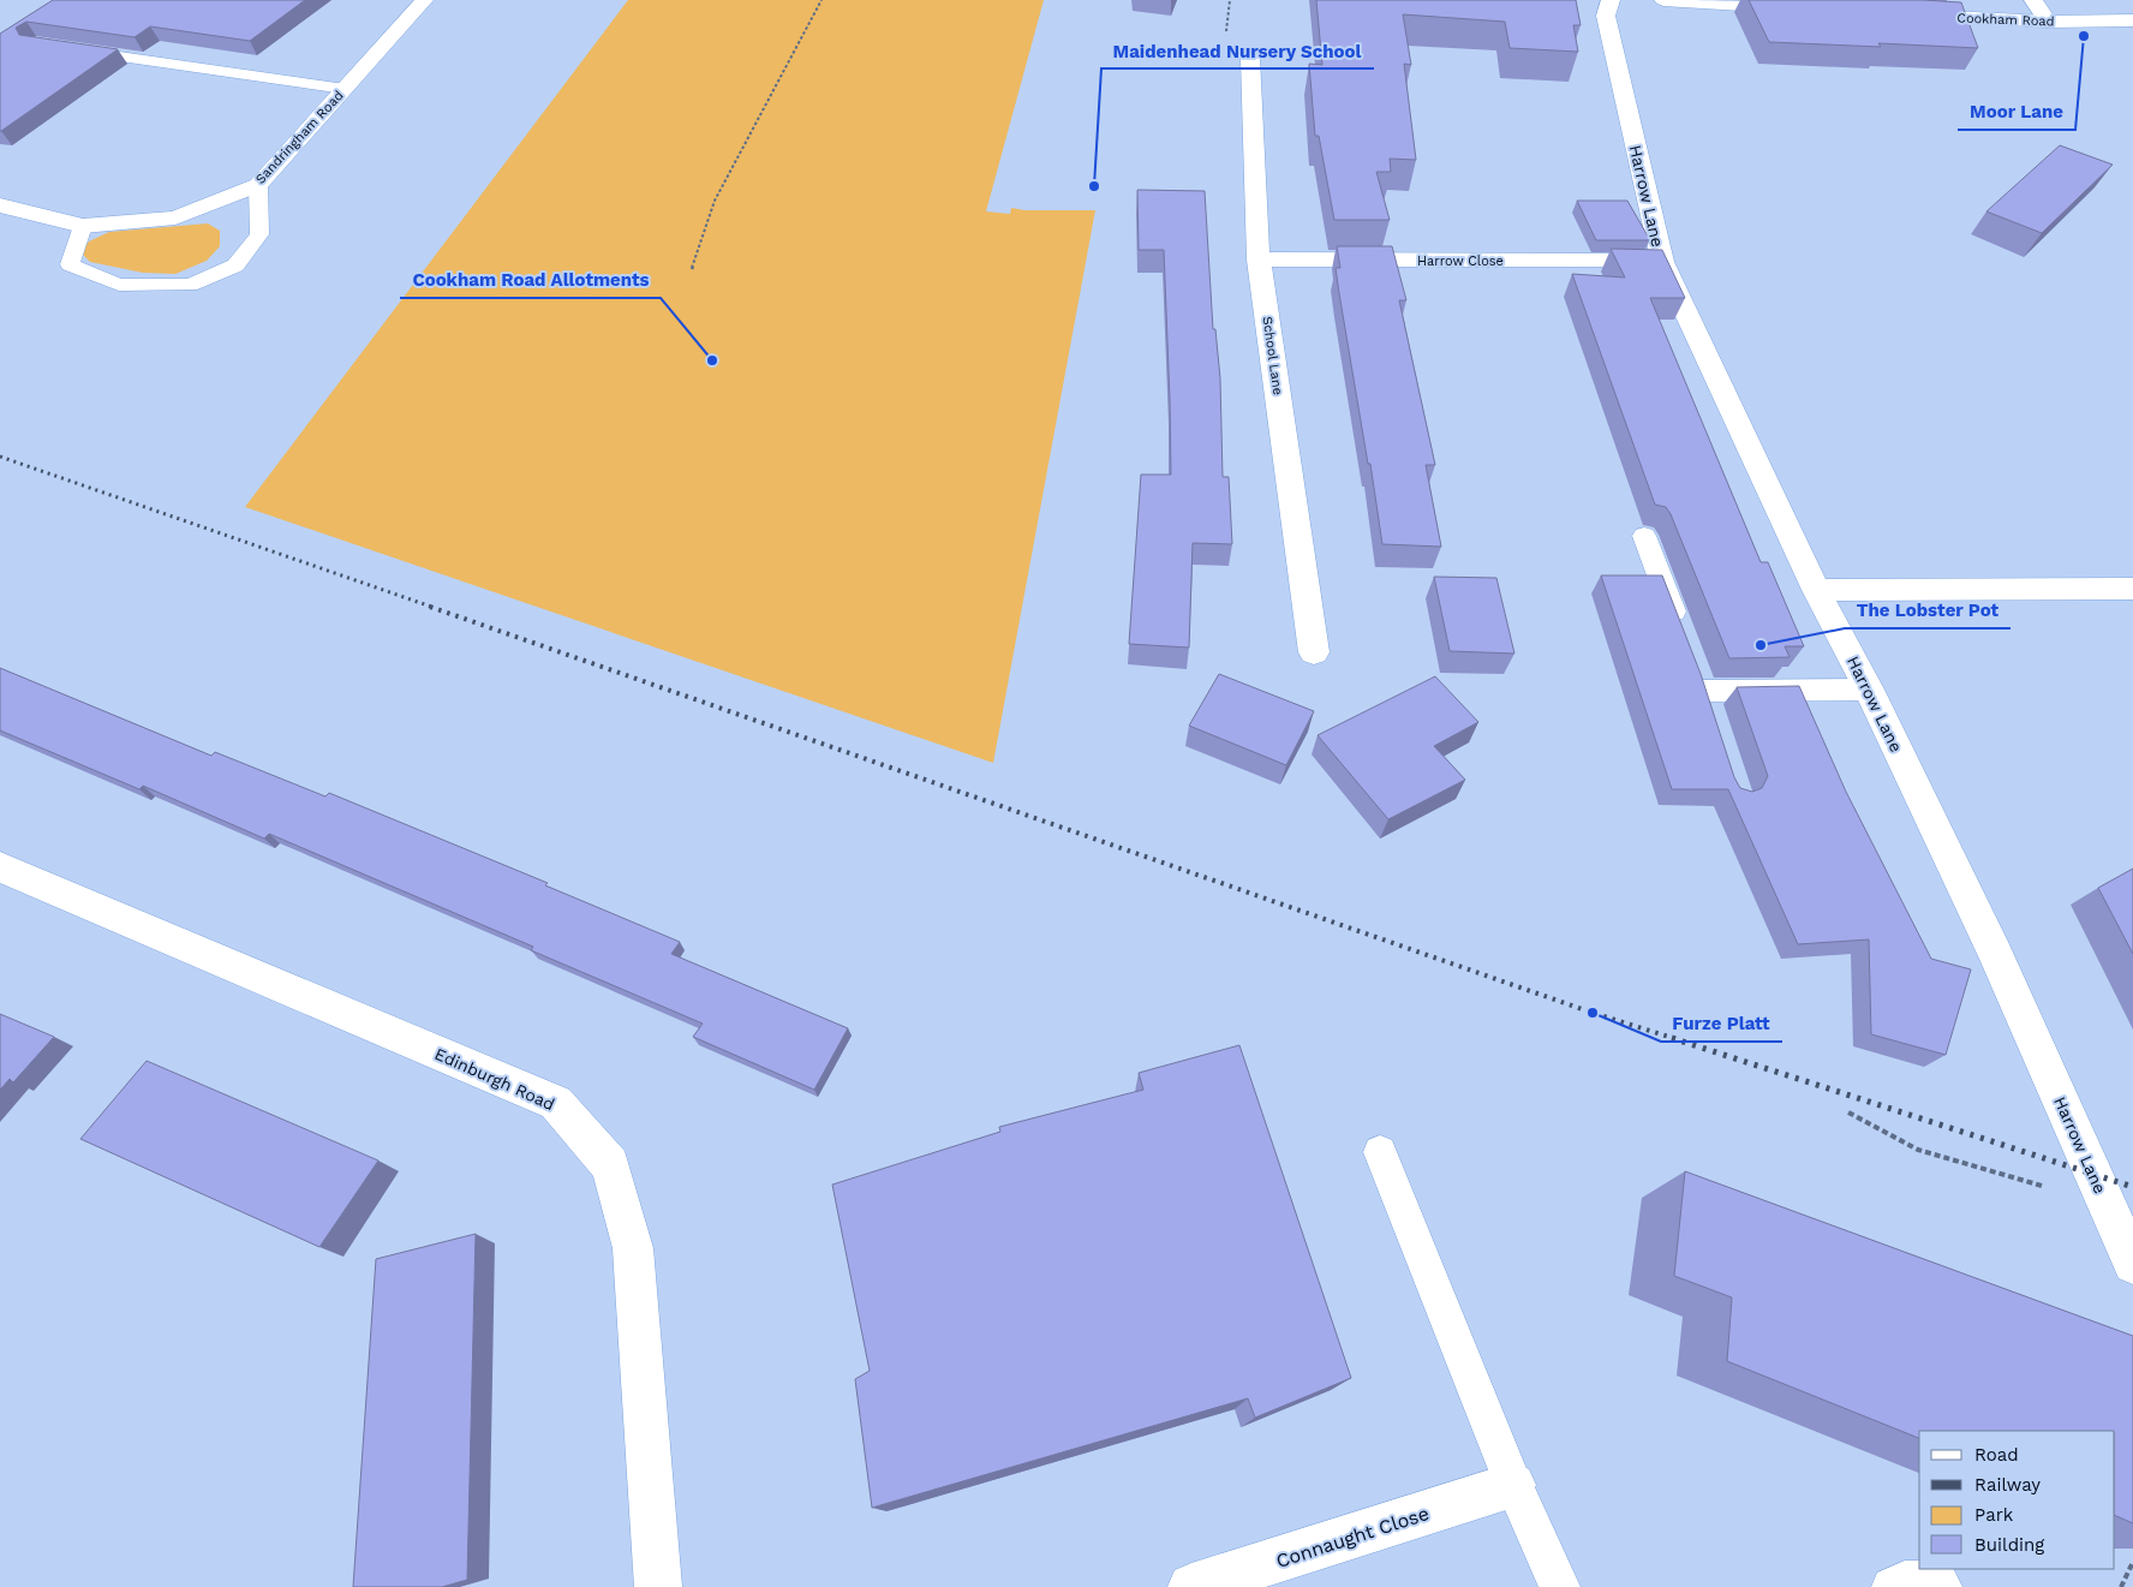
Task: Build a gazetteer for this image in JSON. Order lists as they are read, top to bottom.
{
  "streets": {
    "street": [
      "Cookham Road",
      "Sandringham Road",
      "Harrow Lane",
      "Harrow Close",
      "School Lane",
      "Edinburgh Road",
      "Connaught Close"
    ]
  },
  "crossings": [
    ["Harrow Lane", "Harrow Close"],
    ["Harrow Close", "School Lane"]
  ],
  "places": [
    "Moor Lane",
    "Maidenhead Nursery School",
    "Cookham Road Allotments",
    "The Lobster Pot",
    "Furze Platt"
  ],
  "legend": [
    "Road",
    "Railway",
    "Park",
    "Building"
  ]
}
